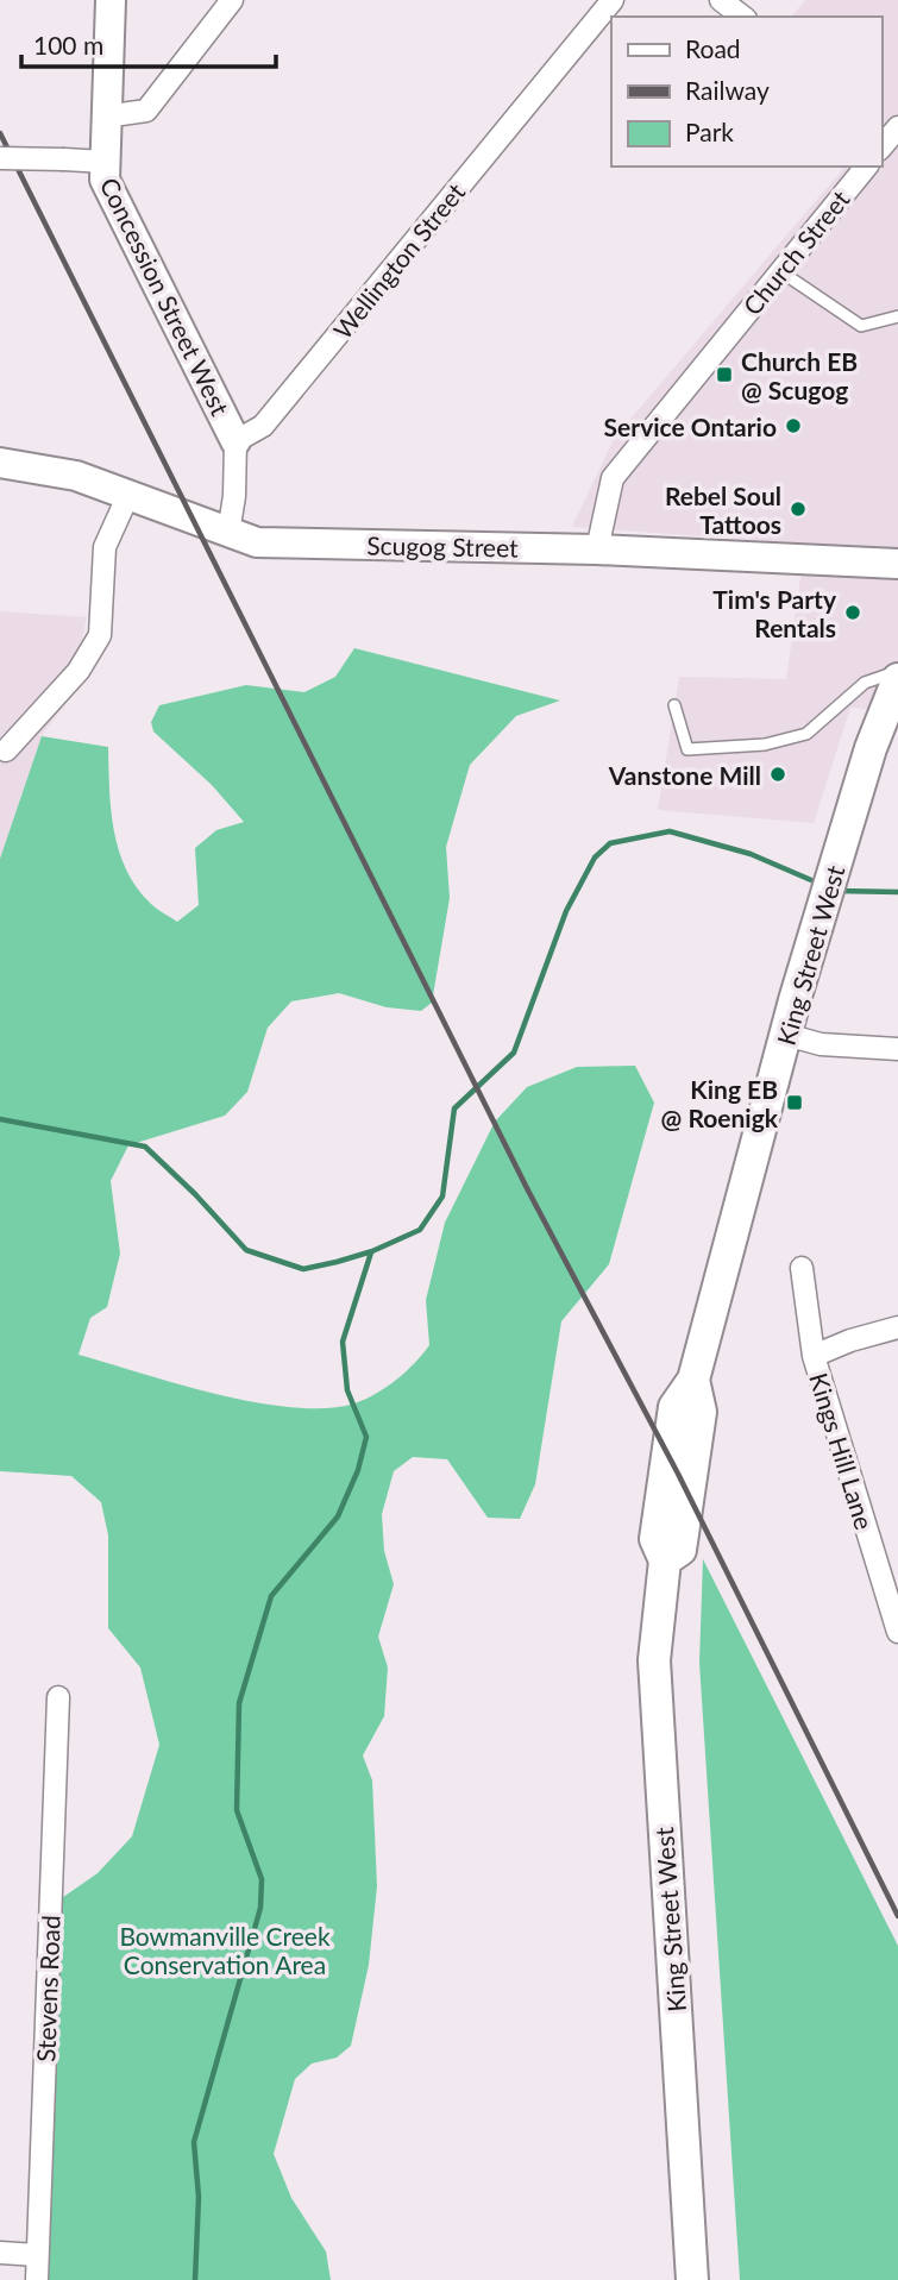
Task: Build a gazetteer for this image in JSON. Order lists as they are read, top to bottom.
{
  "streets": {
    "main road": ["King Street West"],
    "street": [
      "Church Street",
      "Wellington Street",
      "Concession Street West",
      "Scugog Street",
      "Kings Hill Lane",
      "Stevens Road"
    ]
  },
  "crossings": [
    ["Church Street", "Scugog Street"],
    ["Wellington Street", "Concession Street West"]
  ],
  "parks": ["Bowmanville Creek Conservation Area"],
  "places": {
    "transit": ["Church EB @ Scugog", "King EB @ Roenigk"],
    "other": [
      "Service Ontario",
      "Rebel Soul Tattoos",
      "Tim's Party Rentals",
      "Vanstone Mill"
    ]
  },
  "legend": ["Road", "Railway", "Park"],
  "scale_bar": "100 m"
}
